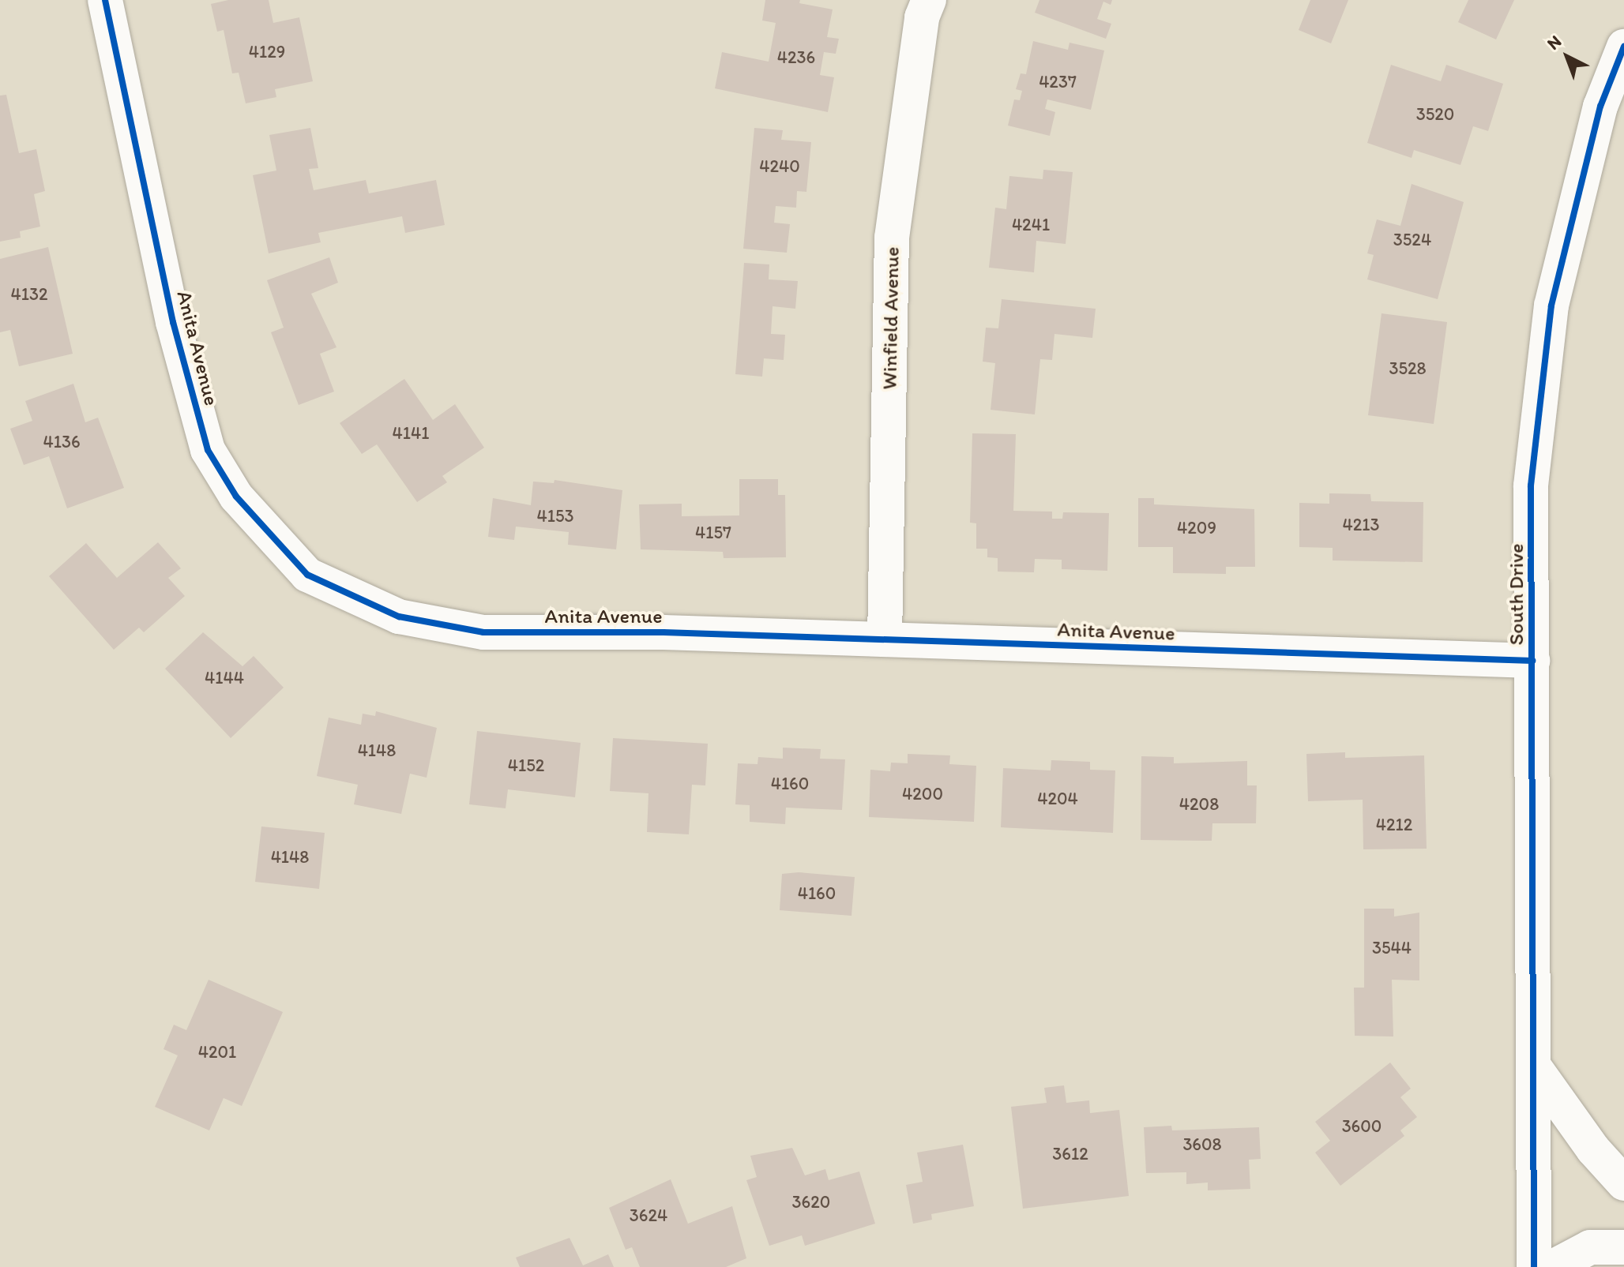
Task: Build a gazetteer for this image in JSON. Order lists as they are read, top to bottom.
{
  "streets": {
    "street": ["Winfield Avenue", "Anita Avenue", "South Drive"]
  },
  "crossings": [
    ["Winfield Avenue", "Anita Avenue"],
    ["Anita Avenue", "South Drive"]
  ],
  "house_numbers": [
    "4129",
    "4236",
    "4237",
    "3520",
    "4240",
    "4241",
    "3524",
    "4132",
    "3528",
    "4141",
    "4136",
    "4153",
    "4213",
    "4209",
    "4157",
    "4144",
    "4148",
    "4152",
    "4160",
    "4200",
    "4204",
    "4208",
    "4212",
    "4148",
    "4160",
    "3544",
    "4201",
    "3600",
    "3608",
    "3612",
    "3620",
    "3624"
  ],
  "north": "top left"
}
